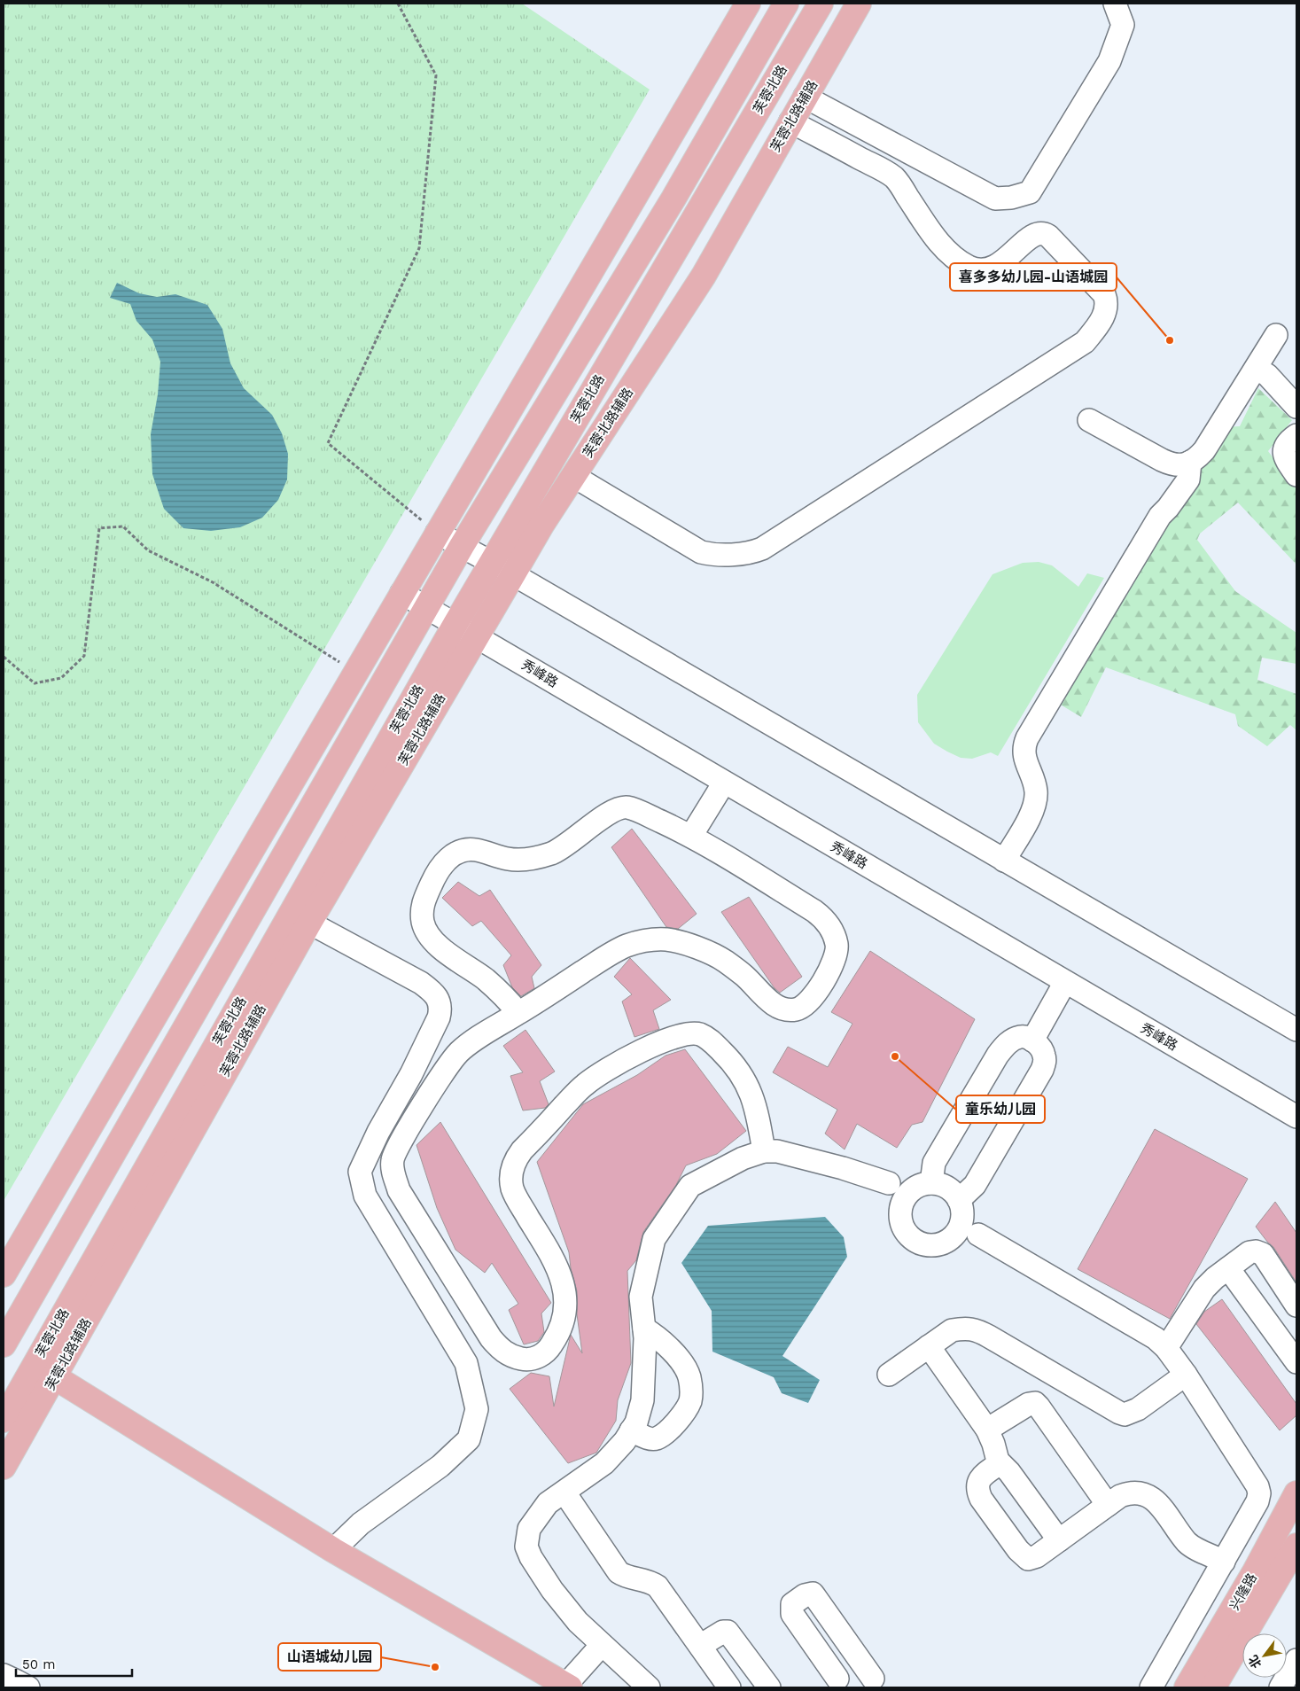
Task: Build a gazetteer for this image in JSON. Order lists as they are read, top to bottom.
{
  "streets": {
    "main road": ["芙蓉北路", "芙蓉北路辅路", "兴隆路"],
    "street": ["秀峰路"]
  },
  "crossings": [
    ["芙蓉北路", "秀峰路"],
    ["芙蓉北路辅路", "秀峰路"]
  ],
  "places": ["喜多多幼儿园-山语城园", "童乐幼儿园", "山语城幼儿园"],
  "scale_bar": "50 m",
  "north": "bottom left"
}
